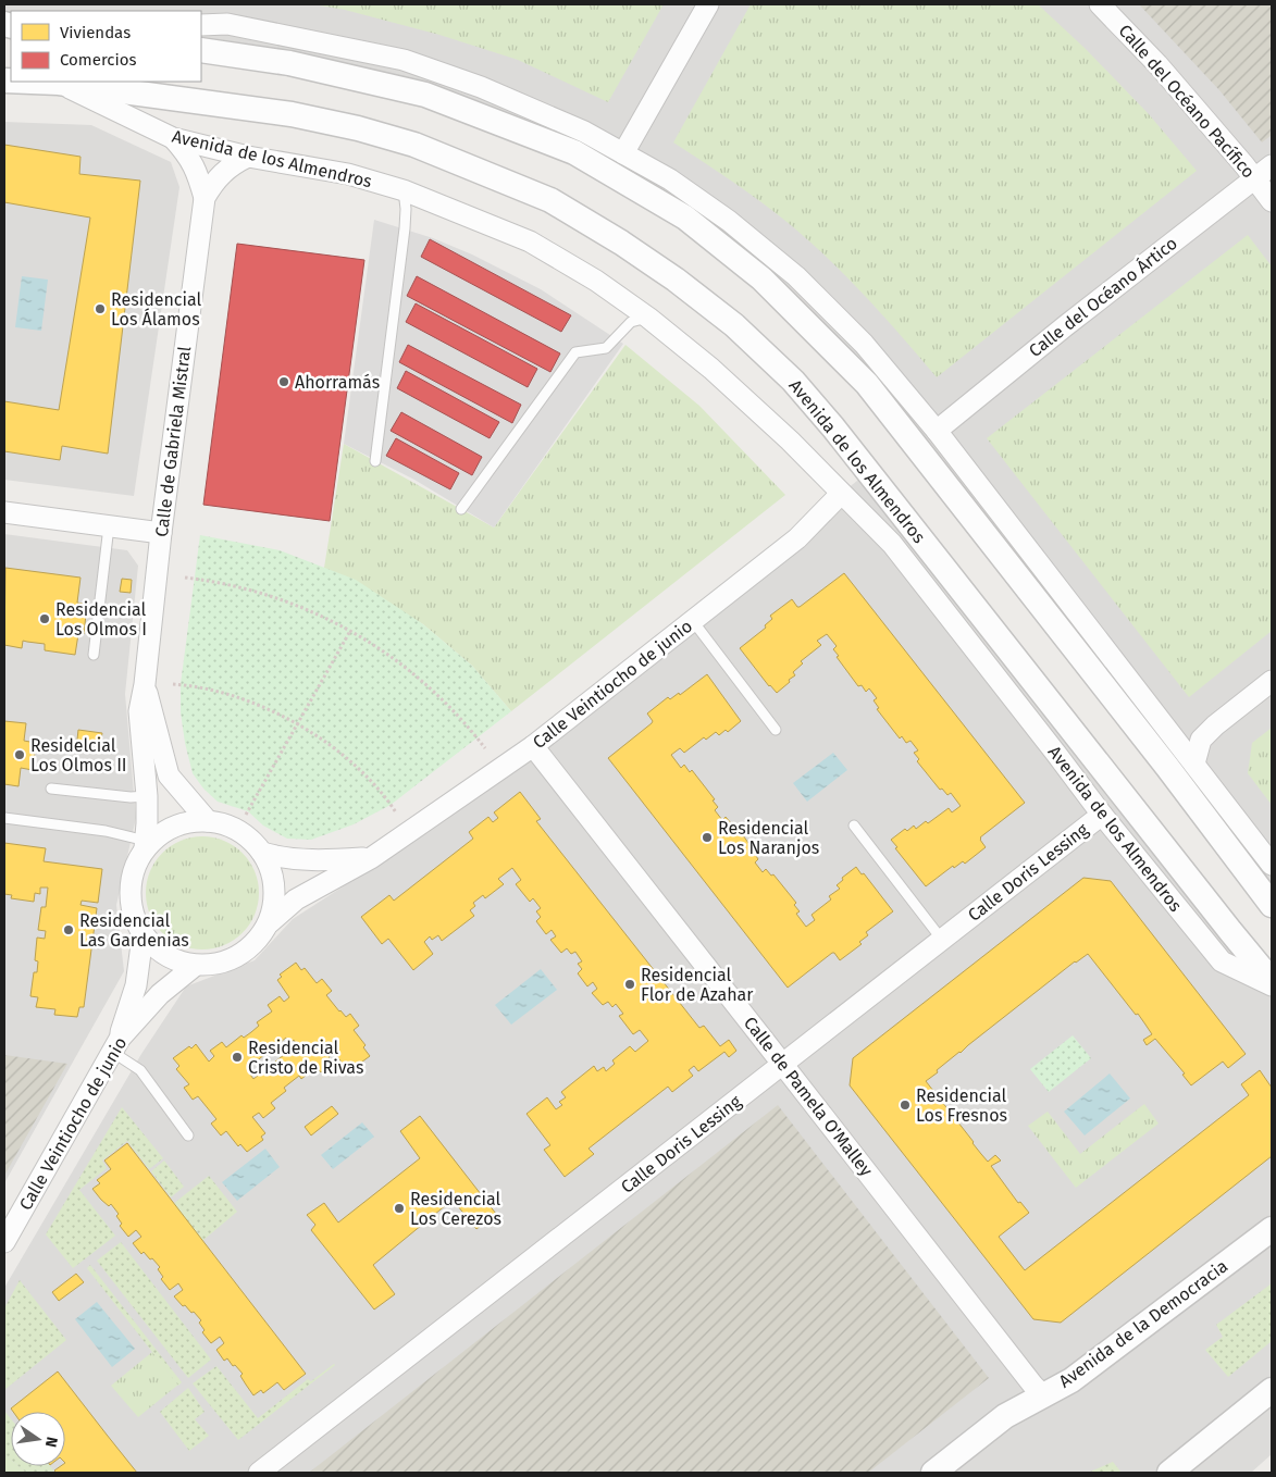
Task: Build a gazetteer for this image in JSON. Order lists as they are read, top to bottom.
{
  "streets": {
    "street": [
      "Calle del Océano Pacífico",
      "Avenida de los Almendros",
      "Calle del Océano Ártico",
      "Calle de Gabriela Mistral",
      "Calle Veintiocho de junio",
      "Calle Doris Lessing",
      "Calle de Pamela O'Malley",
      "Avenida de la Democracia"
    ]
  },
  "crossings": [
    ["Calle del Océano Pacífico", "Calle del Océano Ártico"],
    ["Avenida de los Almendros", "Calle de Gabriela Mistral"],
    ["Avenida de los Almendros", "Calle Veintiocho de junio"],
    ["Avenida de los Almendros", "Calle Doris Lessing"],
    ["Calle de Gabriela Mistral", "Calle Veintiocho de junio"],
    ["Calle Veintiocho de junio", "Calle de Pamela O'Malley"],
    ["Calle Doris Lessing", "Calle de Pamela O'Malley"],
    ["Calle de Pamela O'Malley", "Avenida de la Democracia"]
  ],
  "places": [
    "Residencial Los Álamos",
    "Ahorramás",
    "Residencial Los Olmos I",
    "Residelcial Los Olmos II",
    "Residencial Los Naranjos",
    "Residencial Las Gardenias",
    "Residencial Flor de Azahar",
    "Residencial Cristo de Rivas",
    "Residencial Los Fresnos",
    "Residencial Los Cerezos"
  ],
  "legend": ["Viviendas", "Comercios"],
  "north": "right"
}
